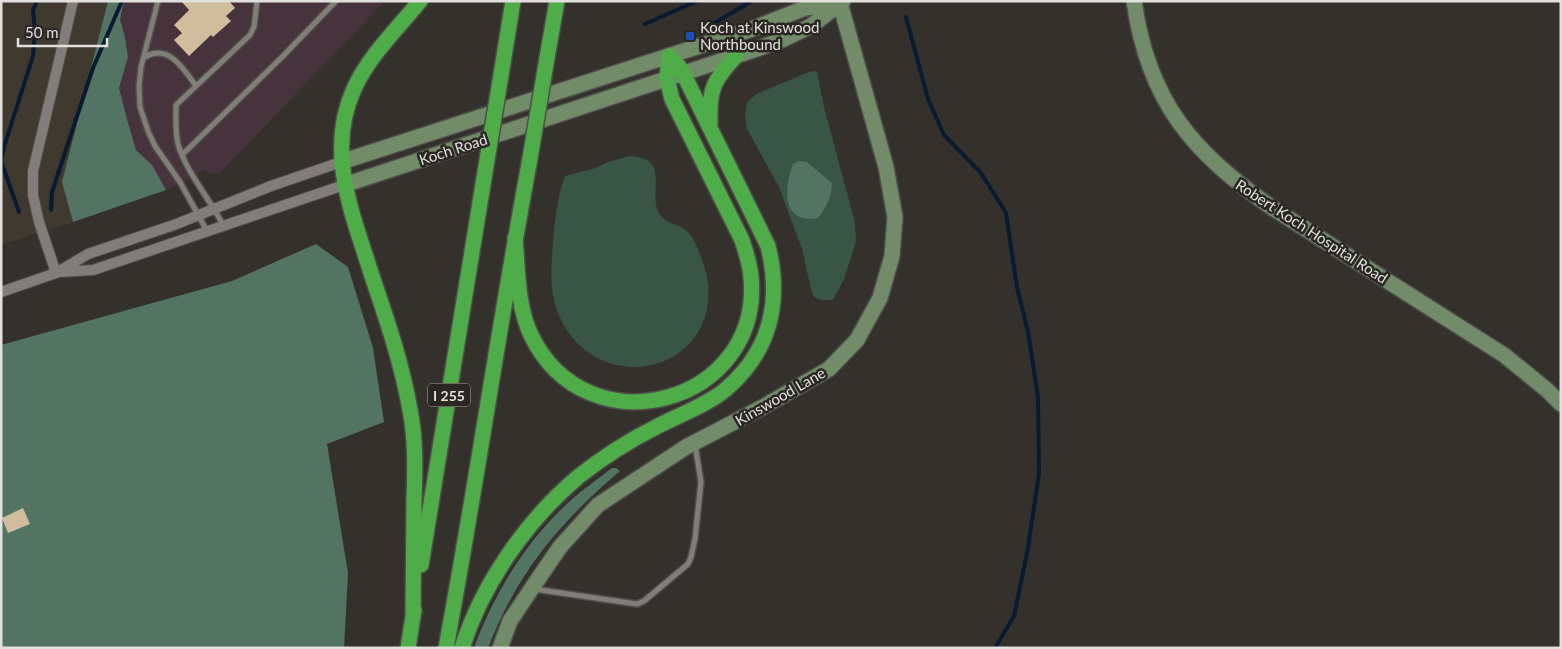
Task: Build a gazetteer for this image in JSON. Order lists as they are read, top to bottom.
{
  "streets": {
    "highway": ["I 255"],
    "street": ["Koch Road", "Robert Koch Hospital Road", "Kinswood Lane"]
  },
  "crossings": [
    ["Koch Road", "Kinswood Lane"]
  ],
  "places": {
    "transit": ["Koch at Kinswood Northbound"]
  },
  "scale_bar": "50 m"
}
